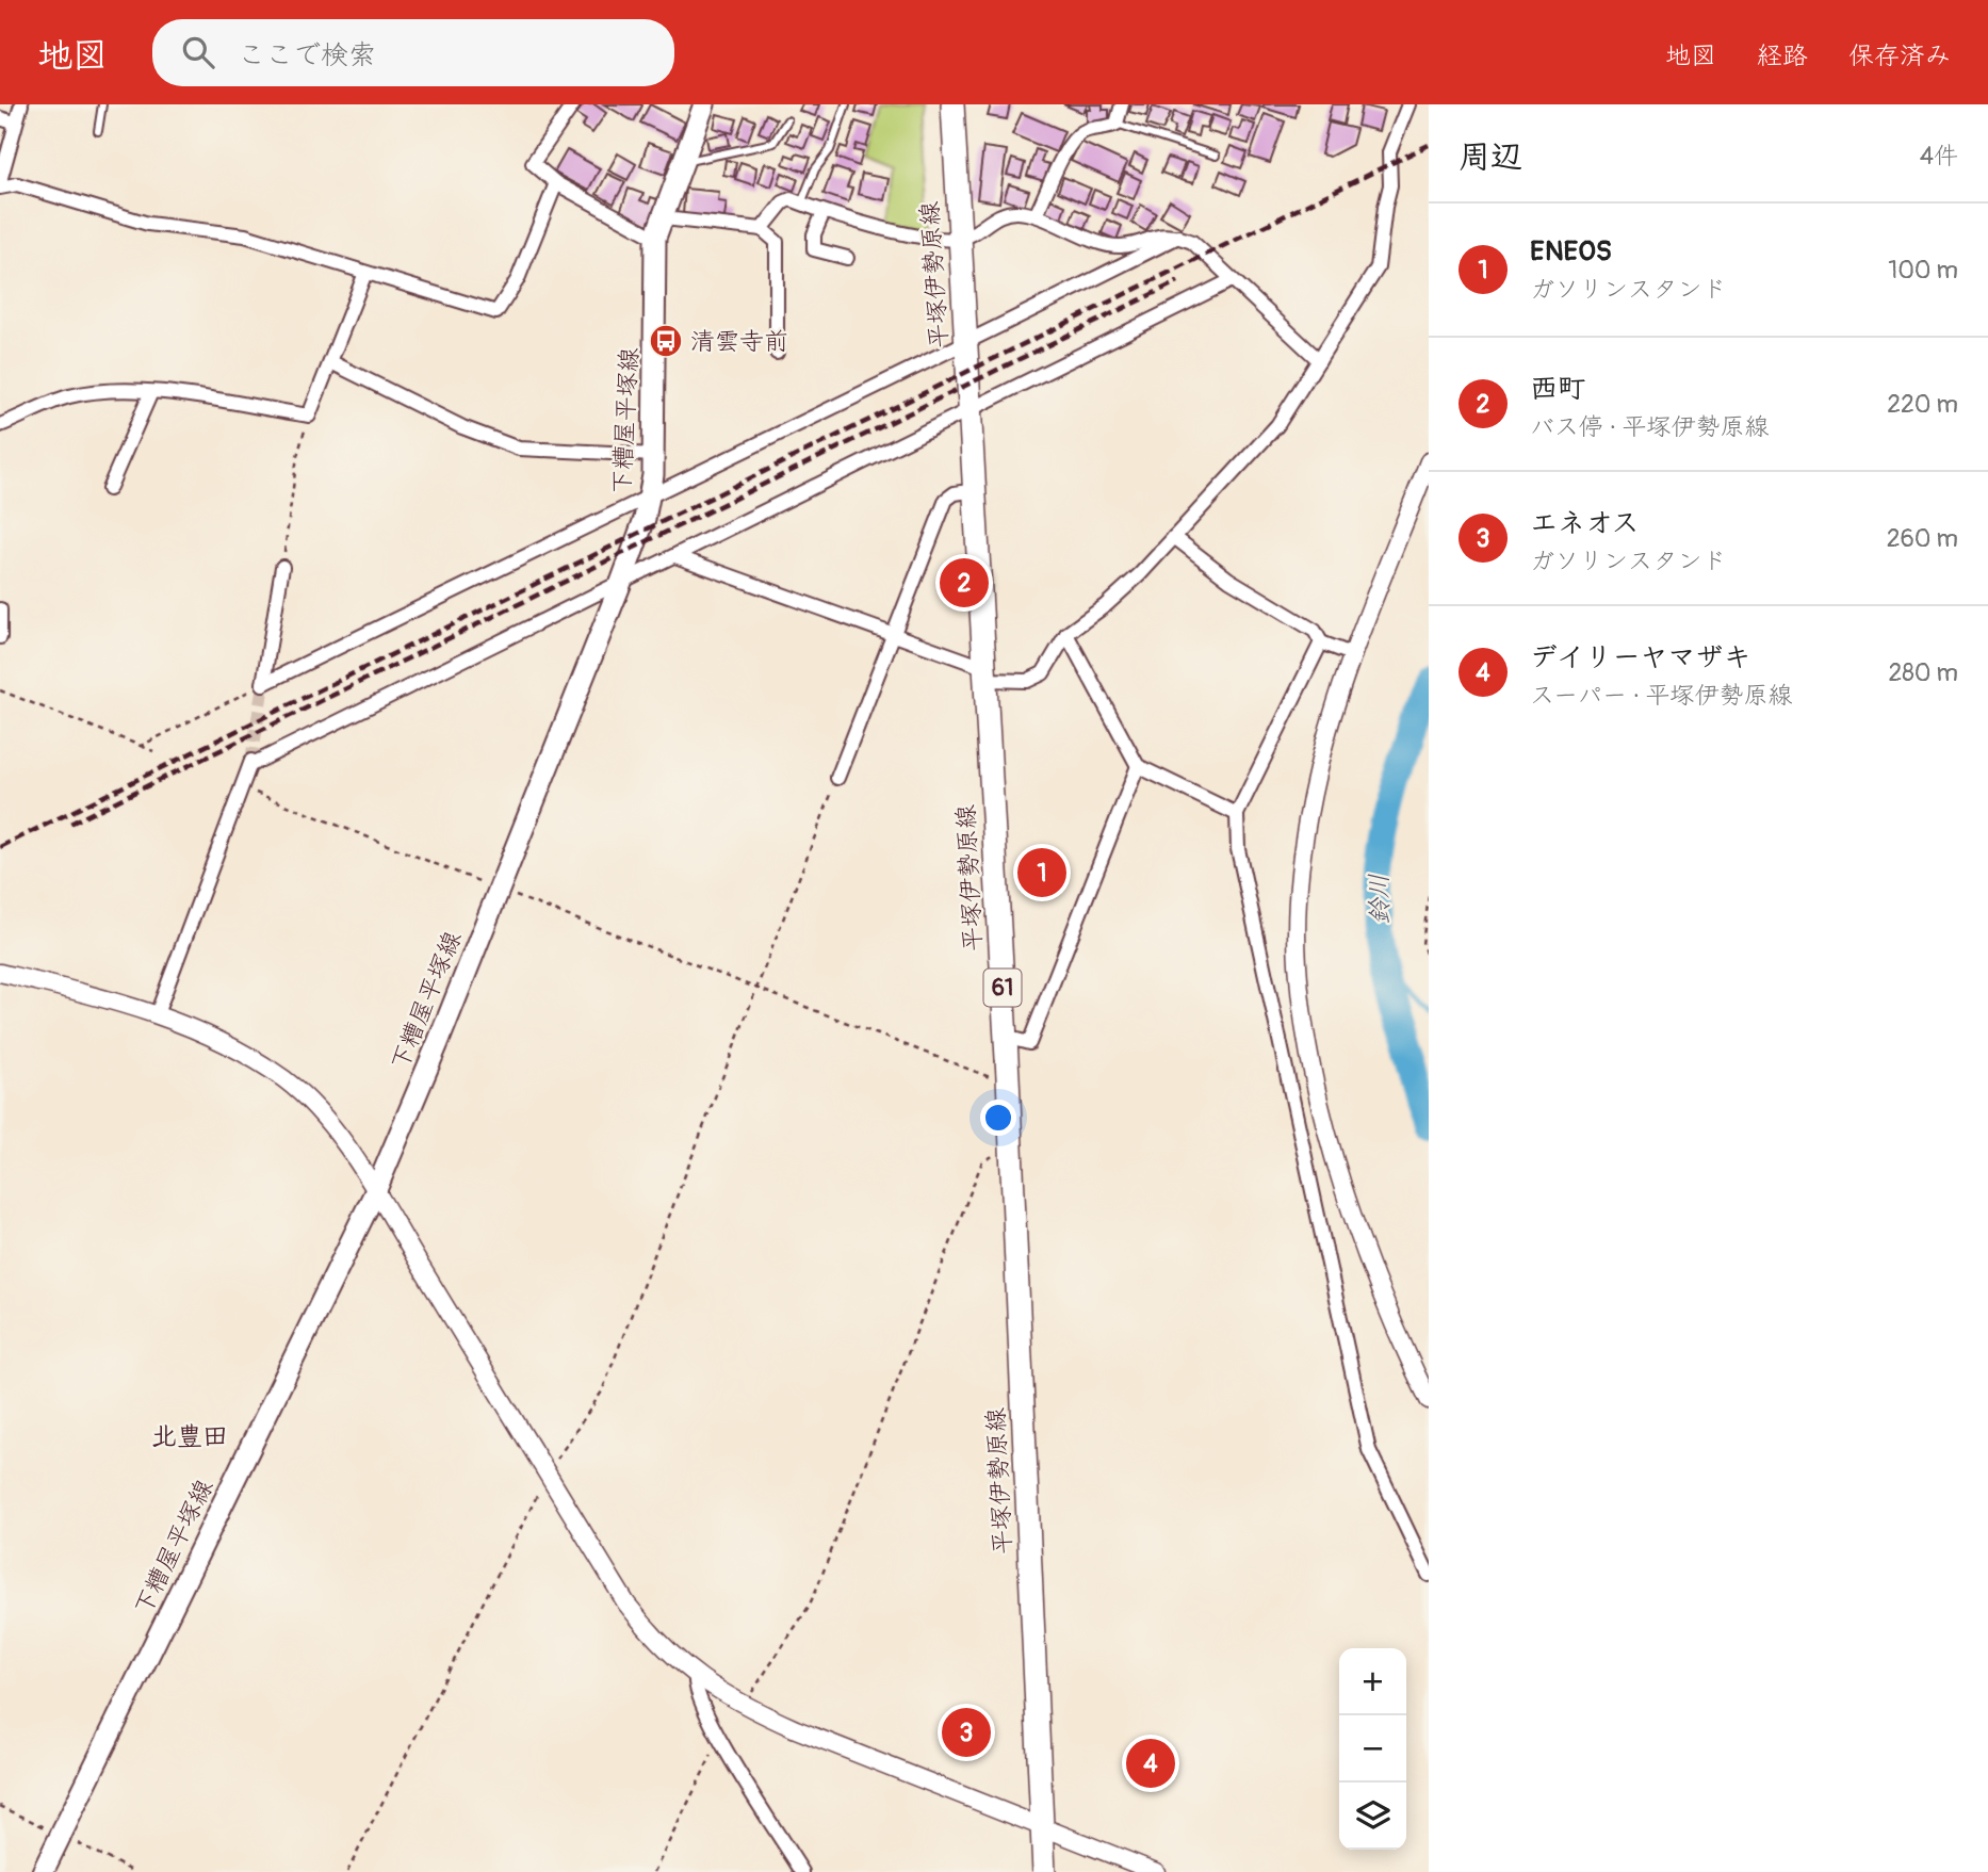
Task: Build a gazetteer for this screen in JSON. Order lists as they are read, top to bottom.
{
  "streets": {
    "main road": ["平塚伊勢原線", "下糟屋平塚線", "61"]
  },
  "districts": ["北豊田"],
  "water": ["鈴川"],
  "places": {
    "bus stop": ["清雲寺前"]
  },
  "page": {
    "header": "地図",
    "search": "ここで検索",
    "nav": ["地図", "経路", "保存済み"],
    "heading": ["周辺", "4件"],
    "list": [
      {
        "mark": "1",
        "name": "ENEOS",
        "note": "ガソリンスタンド",
        "value": "100 m"
      },
      {
        "mark": "2",
        "name": "西町",
        "note": "バス停 · 平塚伊勢原線",
        "value": "220 m"
      },
      {
        "mark": "3",
        "name": "エネオス",
        "note": "ガソリンスタンド",
        "value": "260 m"
      },
      {
        "mark": "4",
        "name": "デイリーヤマザキ",
        "note": "スーパー · 平塚伊勢原線",
        "value": "280 m"
      }
    ],
    "pins": [
      "2",
      "1",
      "3",
      "4"
    ],
    "map_buttons": ["+", "−"]
  }
}
